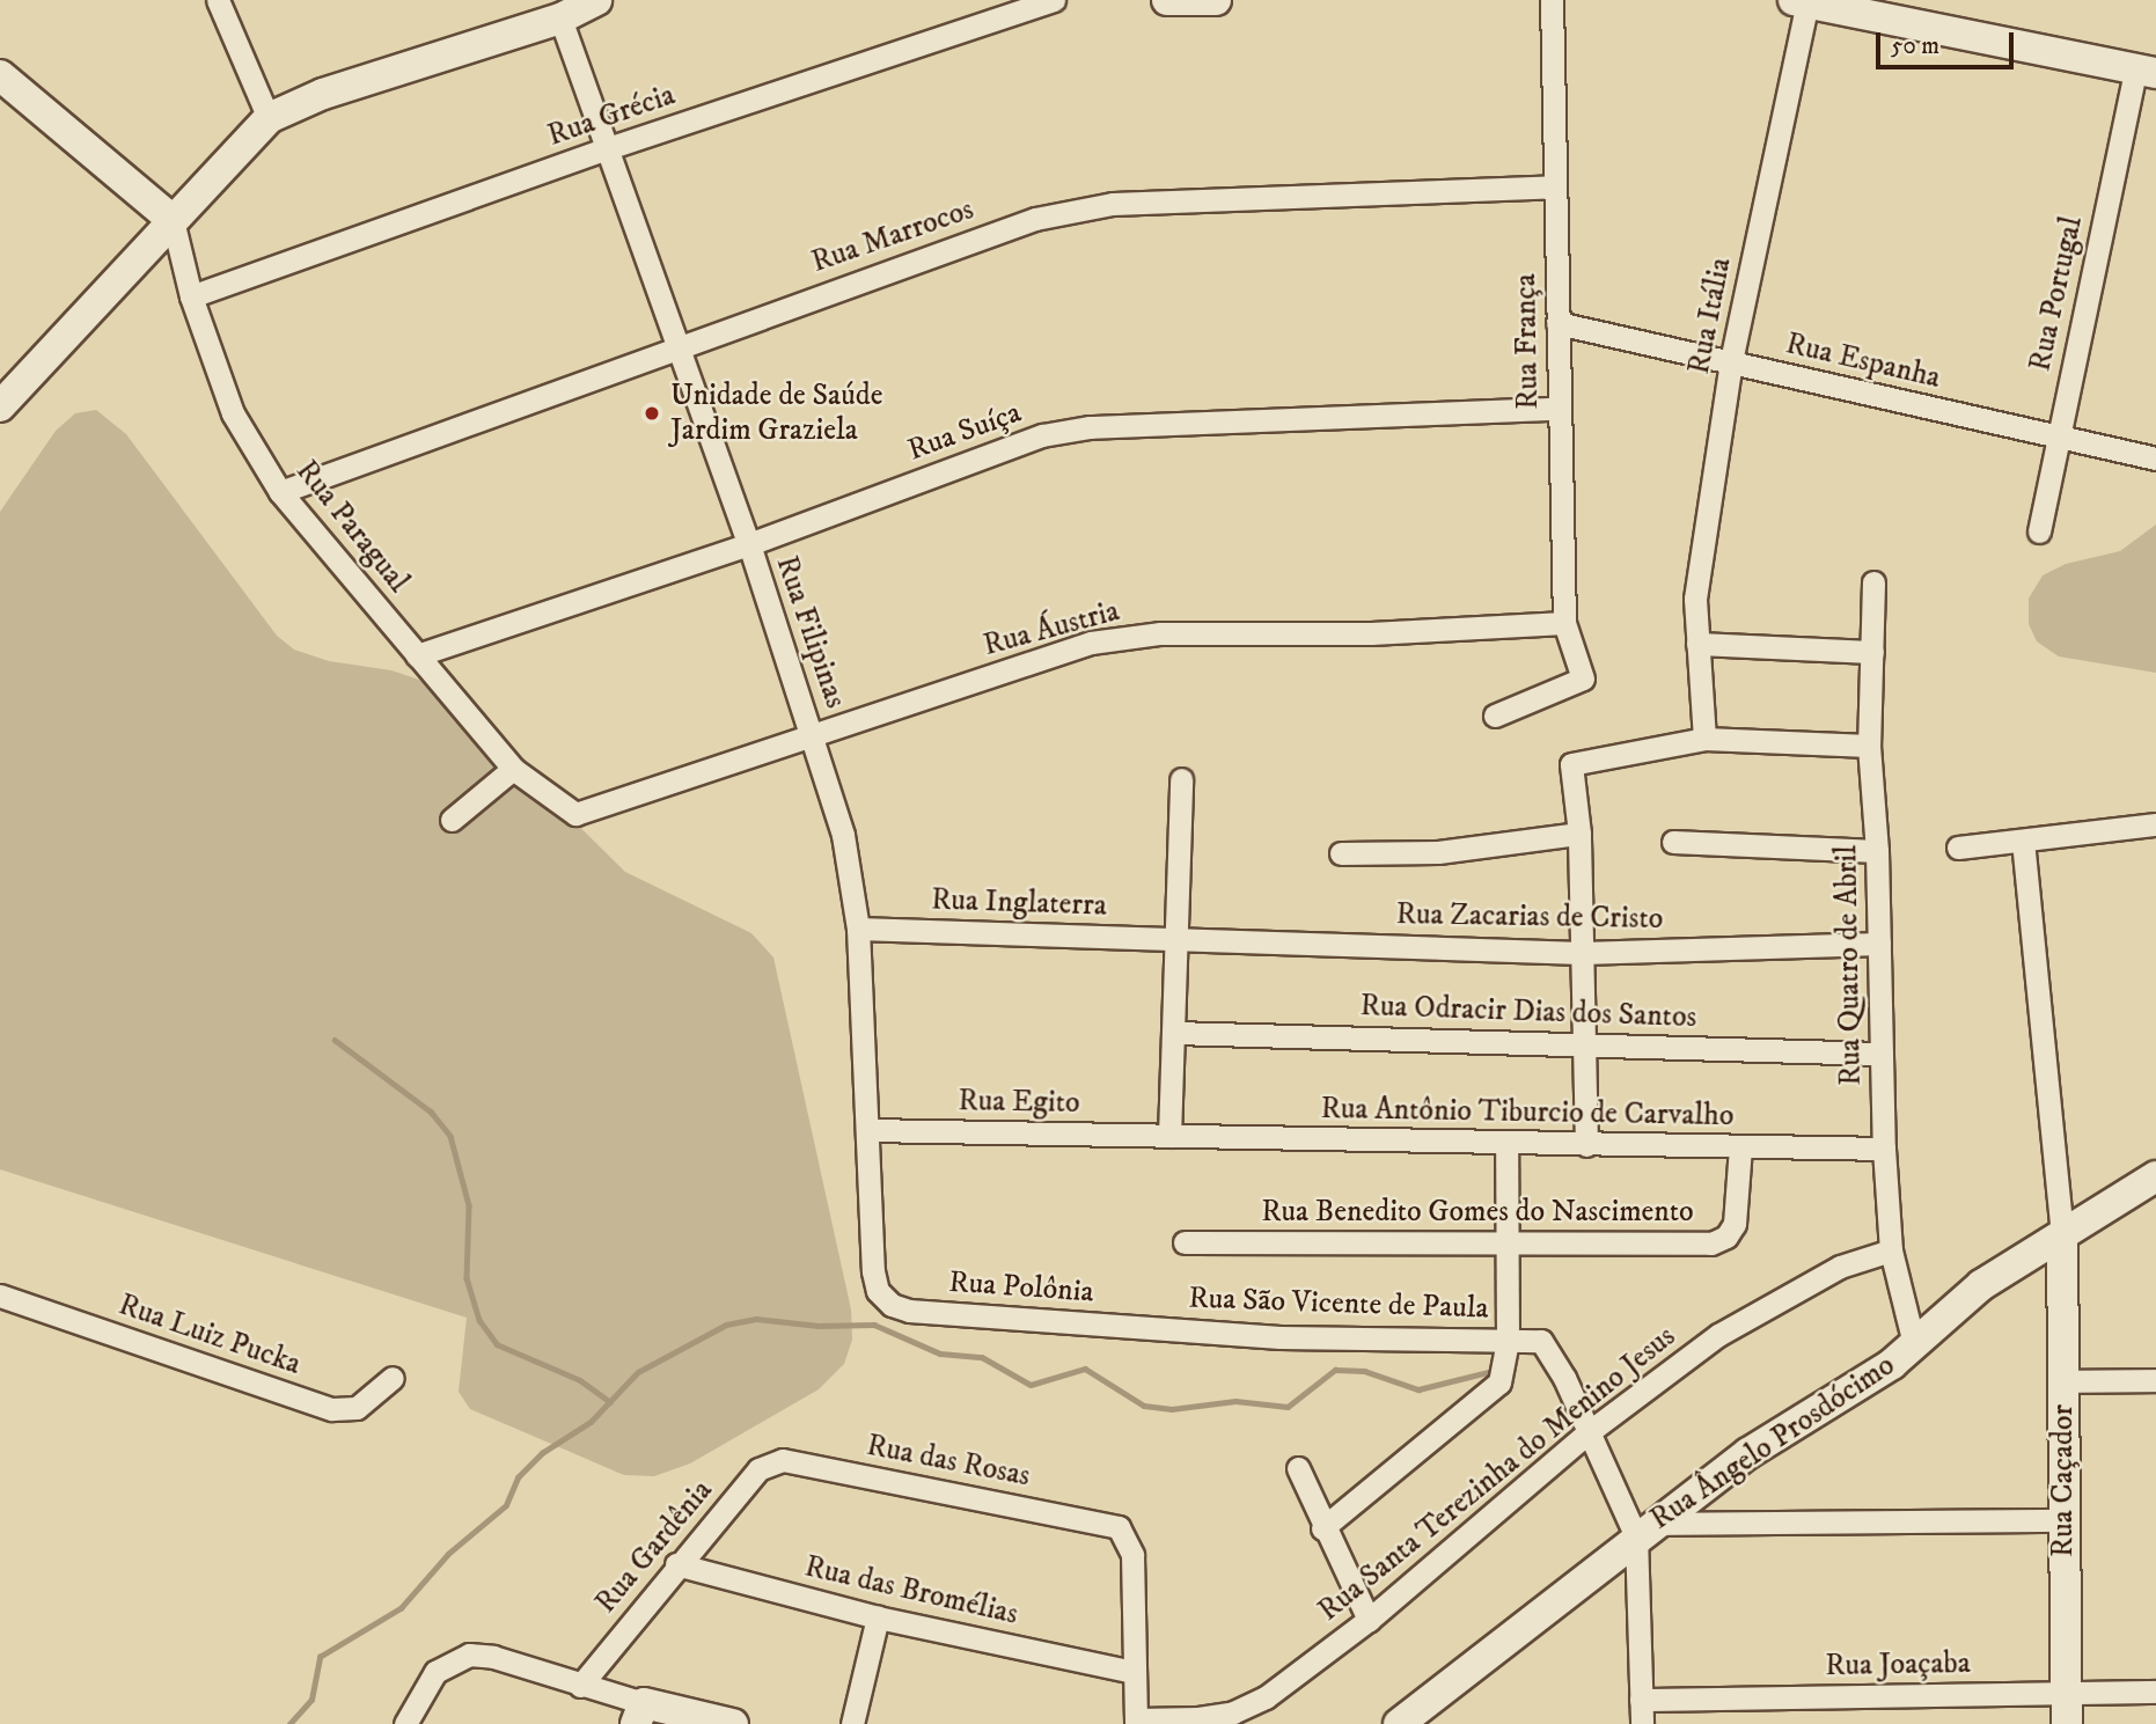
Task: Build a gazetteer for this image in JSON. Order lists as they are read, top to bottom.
{
  "streets": {
    "street": [
      "Rua Grécia",
      "Rua Marrocos",
      "Rua Portugal",
      "Rua Itália",
      "Rua França",
      "Rua Espanha",
      "Rua Suíça",
      "Rua Paragual",
      "Rua Áustria",
      "Rua Filipinas",
      "Rua Inglaterra",
      "Rua Zacarias de Cristo",
      "Rua Quatro de Abril",
      "Rua Odracir Dias dos Santos",
      "Rua Egito",
      "Rua Antônio Tiburcio de Carvalho",
      "Rua Benedito Gomes do Nascimento",
      "Rua Polônia",
      "Rua São Vicente de Paula",
      "Rua Luiz Pucka",
      "Rua Ângelo Prosdócimo",
      "Rua das Rosas",
      "Rua Santa Terezinha do Menino Jesus",
      "Rua Caçador",
      "Rua Gardênia",
      "Rua das Bromélias",
      "Rua Joaçaba"
    ]
  },
  "crossings": [
    ["Rua Grécia", "Rua Paragual"],
    ["Rua Grécia", "Rua Filipinas"],
    ["Rua Marrocos", "Rua França"],
    ["Rua Marrocos", "Rua Paragual"],
    ["Rua Marrocos", "Rua Filipinas"],
    ["Rua Portugal", "Rua Espanha"],
    ["Rua Itália", "Rua Espanha"],
    ["Rua França", "Rua Espanha"],
    ["Rua França", "Rua Suíça"],
    ["Rua França", "Rua Áustria"],
    ["Rua Suíça", "Rua Paragual"],
    ["Rua Suíça", "Rua Filipinas"],
    ["Rua Paragual", "Rua Áustria"],
    ["Rua Áustria", "Rua Filipinas"],
    ["Rua Filipinas", "Rua Inglaterra"],
    ["Rua Filipinas", "Rua Egito"],
    ["Rua Filipinas", "Rua Polônia"],
    ["Rua Inglaterra", "Rua Zacarias de Cristo"],
    ["Rua Zacarias de Cristo", "Rua Quatro de Abril"],
    ["Rua Quatro de Abril", "Rua Odracir Dias dos Santos"],
    ["Rua Quatro de Abril", "Rua Antônio Tiburcio de Carvalho"],
    ["Rua Quatro de Abril", "Rua Ângelo Prosdócimo"],
    ["Rua Quatro de Abril", "Rua Santa Terezinha do Menino Jesus"],
    ["Rua Egito", "Rua Antônio Tiburcio de Carvalho"],
    ["Rua Antônio Tiburcio de Carvalho", "Rua Benedito Gomes do Nascimento"],
    ["Rua Polônia", "Rua São Vicente de Paula"],
    ["Rua São Vicente de Paula", "Rua Santa Terezinha do Menino Jesus"],
    ["Rua Ângelo Prosdócimo", "Rua Caçador"],
    ["Rua das Rosas", "Rua Gardênia"],
    ["Rua das Rosas", "Rua das Bromélias"],
    ["Rua Caçador", "Rua Joaçaba"],
    ["Rua Gardênia", "Rua das Bromélias"]
  ],
  "places": ["Unidade de Saúde Jardim Graziela"],
  "scale_bar": "50 m"
}
